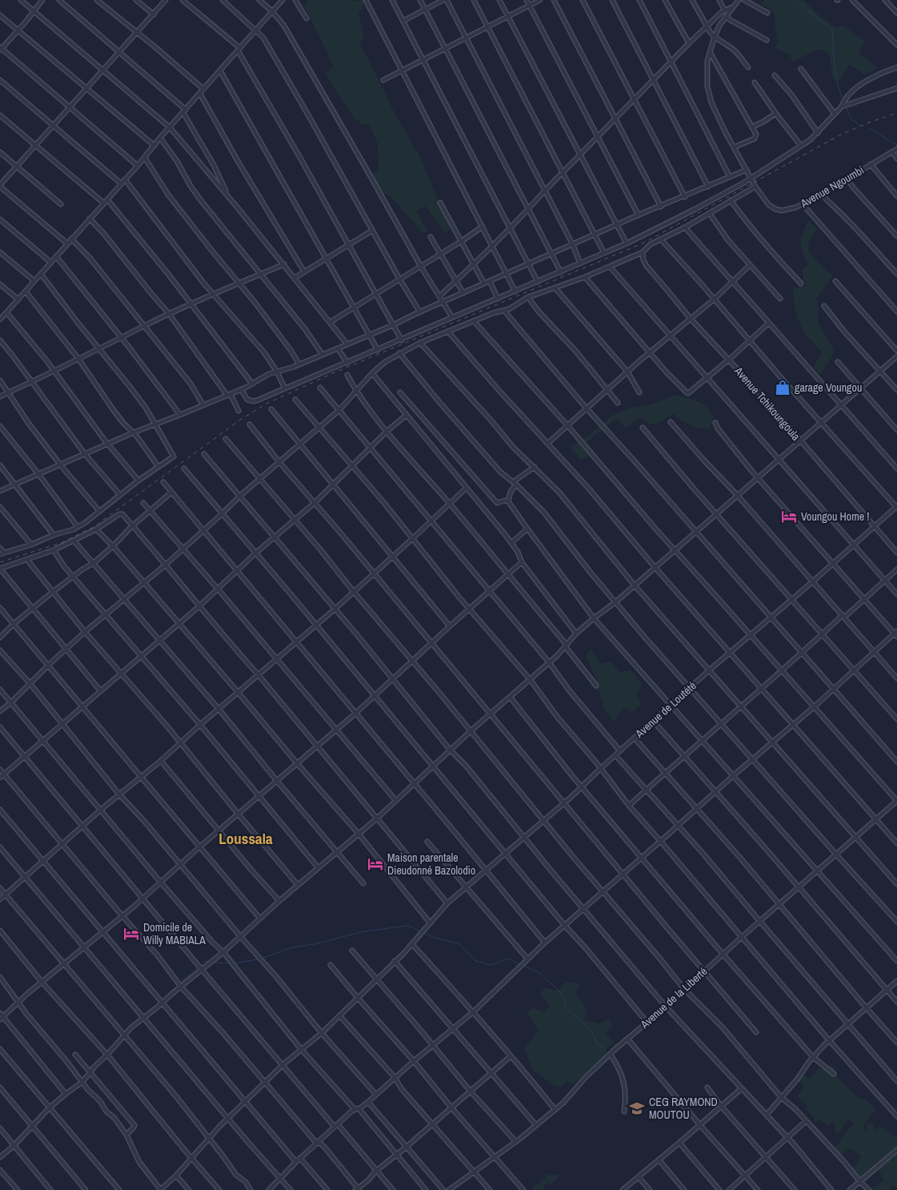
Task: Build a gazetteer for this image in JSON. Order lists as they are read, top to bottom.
{
  "streets": {
    "street": [
      "Avenue Ngoumbi",
      "Avenue Tchikoungoula",
      "Avenue de Loutété",
      "Avenue de la Liberté"
    ]
  },
  "crossings": [
    ["Avenue Tchikoungoula", "Avenue de Loutété"]
  ],
  "districts": ["Loussala"],
  "places": {
    "shop": ["garage Voungou"],
    "hotel": ["Voungou Home !", "Maison parentale Dieudonné Bazolodio", "Domicile de Willy MABIALA"],
    "school or university": ["CEG RAYMOND MOUTOU"]
  }
}
